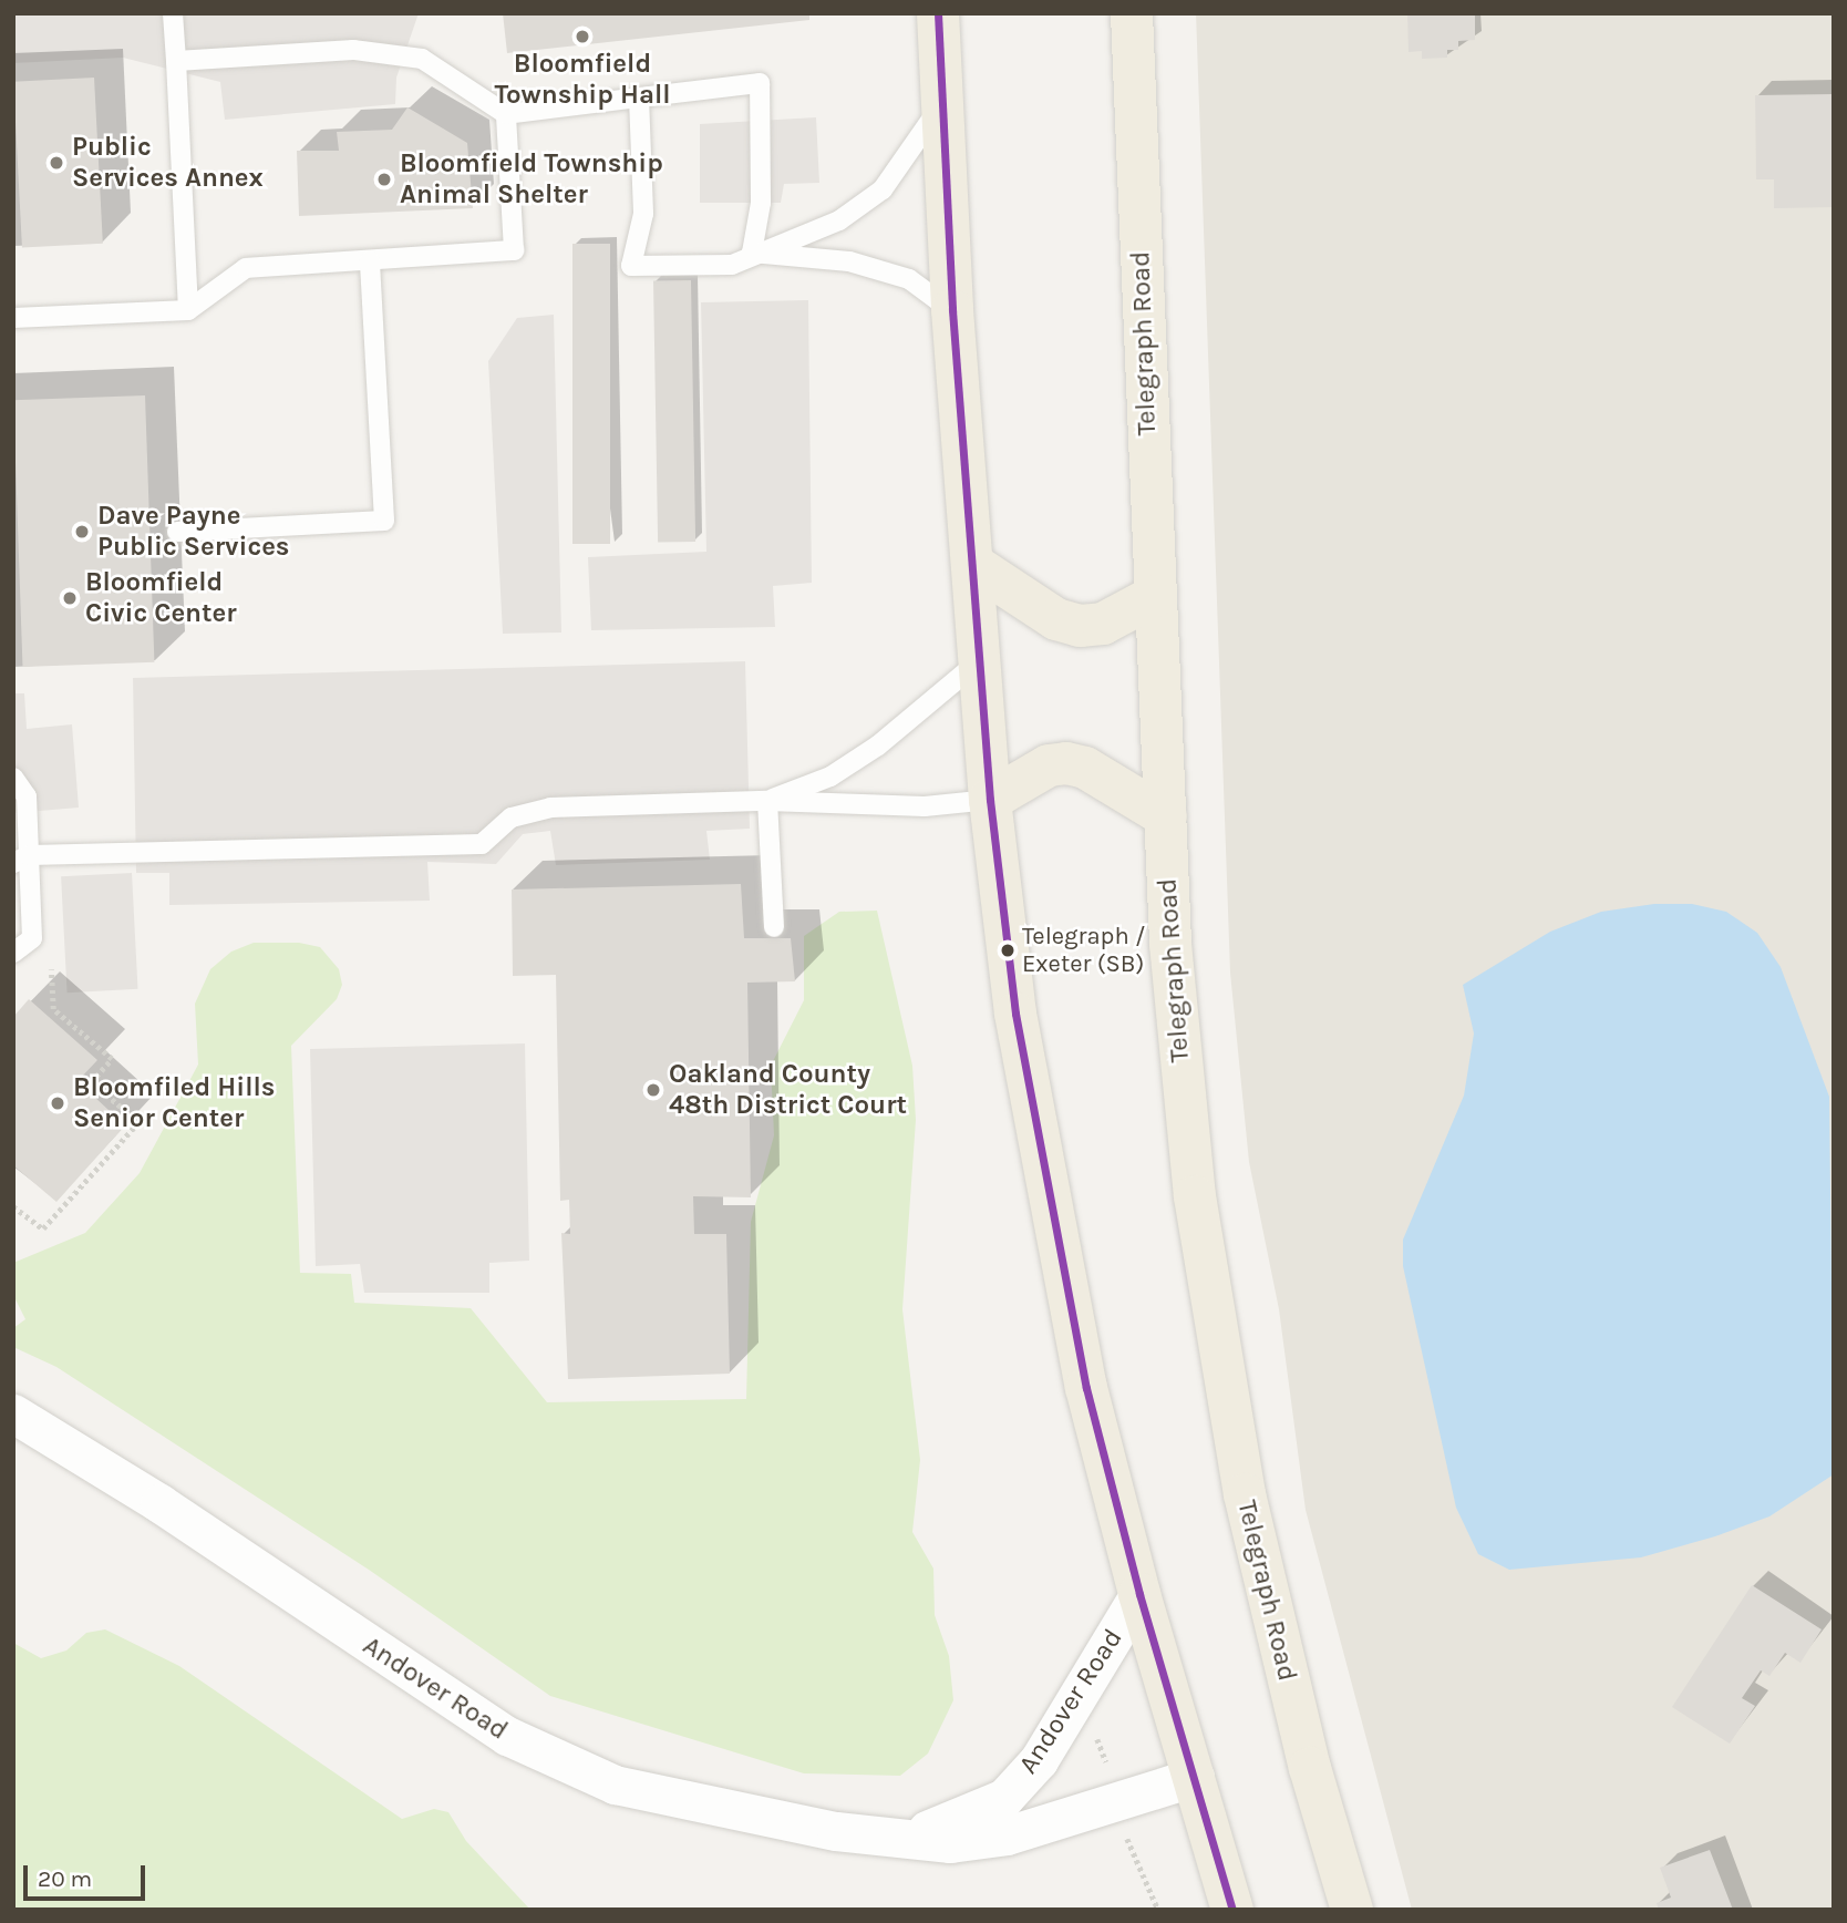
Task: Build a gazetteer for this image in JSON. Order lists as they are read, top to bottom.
{
  "streets": {
    "highway": ["Telegraph Road"],
    "street": ["Andover Road"]
  },
  "places": [
    "Bloomfield Township Hall",
    "Public Services Annex",
    "Bloomfield Township Animal Shelter",
    "Dave Payne Public Services",
    "Bloomfield Civic Center",
    "Telegraph / Exeter (SB)",
    "Oakland County 48th District Court",
    "Bloomfiled Hills Senior Center"
  ],
  "scale_bar": "20 m"
}
